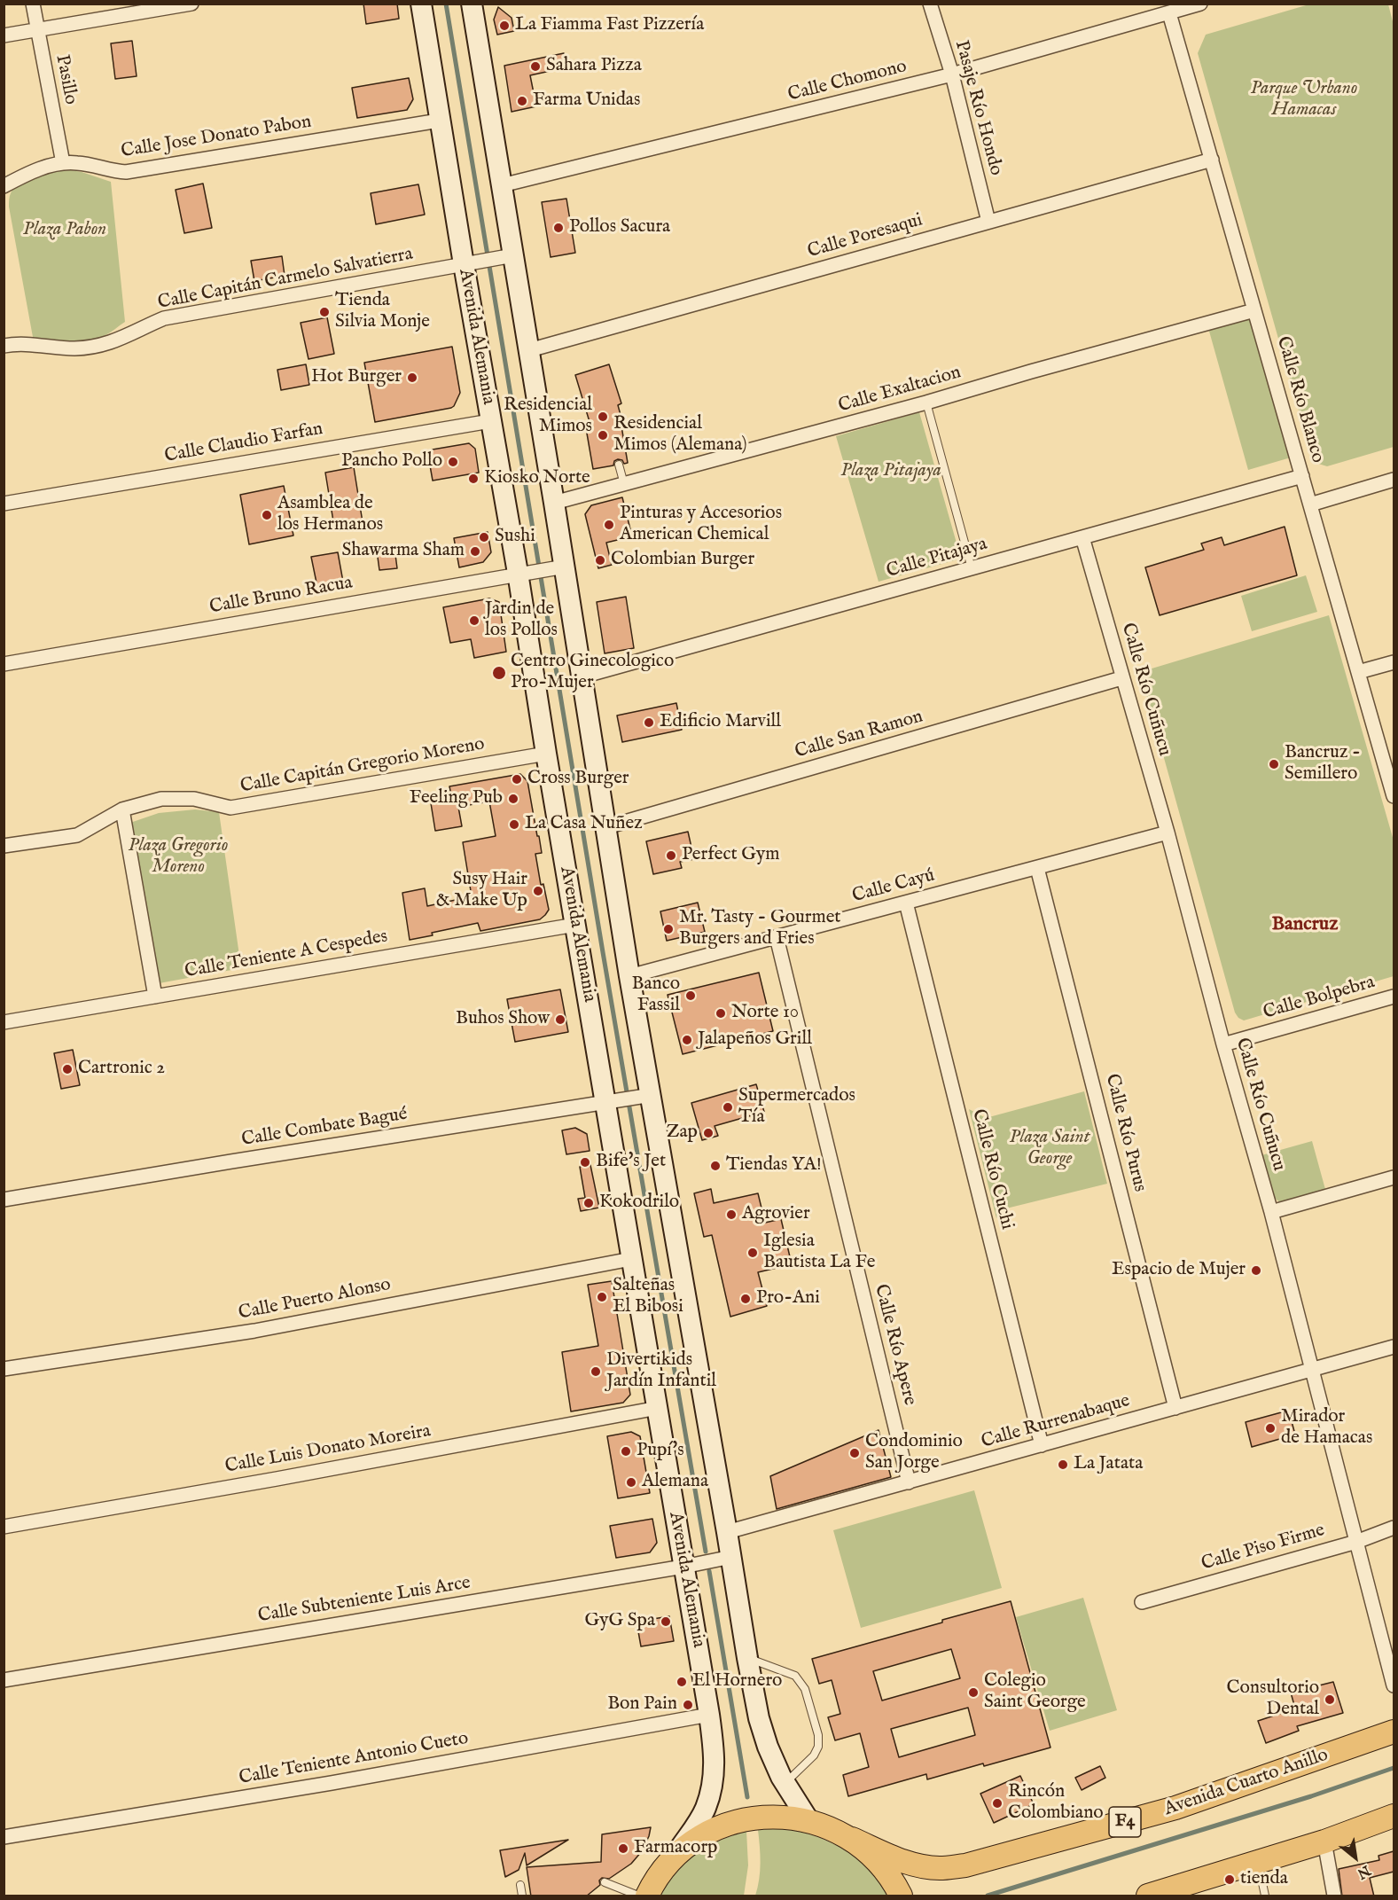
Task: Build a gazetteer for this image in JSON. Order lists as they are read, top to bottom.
{
  "streets": {
    "highway": ["Avenida Cuarto Anillo", "F4"],
    "main road": ["Avenida Alemania"],
    "street": [
      "Pasillo",
      "Calle Chomono",
      "Pasaje Río Hondo",
      "Calle Jose Donato Pabon",
      "Calle Poresaqui",
      "Calle Capitán Carmelo Salvatierra",
      "Calle Exaltacion",
      "Calle Río Blanco",
      "Calle Claudio Farfan",
      "Calle Pitajaya",
      "Calle Bruno Racua",
      "Calle Río Cuñucu",
      "Calle San Ramon",
      "Calle Capitán Gregorio Moreno",
      "Calle Cayú",
      "Calle Teniente A Cespedes",
      "Calle Bolpebra",
      "Calle Combate Bagué",
      "Calle Río Purus",
      "Calle Río Cuchi",
      "Calle Puerto Alonso",
      "Calle Río Apere",
      "Calle Rurrenabaque",
      "Calle Luis Donato Moreira",
      "Calle Piso Firme",
      "Calle Subteniente Luis Arce",
      "Calle Teniente Antonio Cueto"
    ]
  },
  "crossings": [
    ["Pasillo", "Calle Jose Donato Pabon"],
    ["Calle Chomono", "Pasaje Río Hondo"],
    ["Calle Chomono", "Calle Río Blanco"],
    ["Pasaje Río Hondo", "Calle Poresaqui"],
    ["Calle Jose Donato Pabon", "Avenida Alemania"],
    ["Calle Poresaqui", "Calle Río Blanco"],
    ["Calle Capitán Carmelo Salvatierra", "Avenida Alemania"],
    ["Avenida Alemania", "Calle Claudio Farfan"],
    ["Avenida Alemania", "Calle Bruno Racua"],
    ["Avenida Alemania", "Calle Capitán Gregorio Moreno"],
    ["Avenida Alemania", "Calle Teniente A Cespedes"],
    ["Avenida Alemania", "Calle Combate Bagué"],
    ["Avenida Alemania", "Calle Puerto Alonso"],
    ["Avenida Alemania", "Calle Luis Donato Moreira"],
    ["Avenida Alemania", "Calle Subteniente Luis Arce"],
    ["Avenida Alemania", "Calle Teniente Antonio Cueto"],
    ["Avenida Alemania", "F4"],
    ["Calle Exaltacion", "Calle Río Blanco"],
    ["Calle Río Blanco", "Calle Pitajaya"],
    ["Calle Pitajaya", "Calle Río Cuñucu"],
    ["Calle Río Cuñucu", "Calle San Ramon"],
    ["Calle Río Cuñucu", "Calle Cayú"],
    ["Calle Río Cuñucu", "Calle Bolpebra"],
    ["Calle Río Cuñucu", "Calle Rurrenabaque"],
    ["Calle Río Cuñucu", "Calle Piso Firme"],
    ["Calle Cayú", "Calle Río Purus"],
    ["Calle Cayú", "Calle Río Cuchi"],
    ["Calle Cayú", "Calle Río Apere"],
    ["Calle Río Purus", "Calle Rurrenabaque"],
    ["Calle Río Cuchi", "Calle Rurrenabaque"],
    ["Calle Río Apere", "Calle Rurrenabaque"],
    ["Avenida Cuarto Anillo", "F4"]
  ],
  "districts": ["Bancruz"],
  "parks": [
    "Parque Urbano Hamacas",
    "Plaza Pabon",
    "Plaza Pitajaya",
    "Plaza Gregorio Moreno",
    "Plaza Saint George"
  ],
  "places": [
    "La Fiamma Fast Pizzería",
    "Sahara Pizza",
    "Farma Unidas",
    "Pollos Sacura",
    "Tienda Silvia Monje",
    "Hot Burger",
    "Residencial Mimos",
    "Residencial Mimos (Alemana)",
    "Pancho Pollo",
    "Kiosko Norte",
    "Asamblea de los Hermanos",
    "Pinturas y Accesorios American Chemical",
    "Sushi",
    "Shawarma Sham",
    "Colombian Burger",
    "Jardin de los Pollos",
    "Centro Ginecologico Pro-Mujer",
    "Edificio Marvill",
    "Bancruz - Semillero",
    "Cross Burger",
    "Feeling Pub",
    "La Casa Nuñez",
    "Perfect Gym",
    "Susy Hair & Make Up",
    "Mr. Tasty - Gourmet Burgers and Fries",
    "Banco Fassil",
    "Norte 10",
    "Buhos Show",
    "Jalapeños Grill",
    "Cartronic 2",
    "Supermercados Tía",
    "Zap",
    "Bife's Jet",
    "Tiendas YA!",
    "Kokodrilo",
    "Agrovier",
    "Iglesia Bautista La Fe",
    "Espacio de Mujer",
    "Salteñas El Bibosi",
    "Pro-Ani",
    "Divertikids Jardín Infantil",
    "Mirador de Hamacas",
    "Pupí's",
    "Condominio San Jorge",
    "La Jatata",
    "Alemana",
    "GyG Spa",
    "El Hornero",
    "Colegio Saint George",
    "Consultorio Dental",
    "Bon Pain",
    "Rincón Colombiano",
    "Farmacorp",
    "tienda"
  ],
  "north": "bottom right"
}
